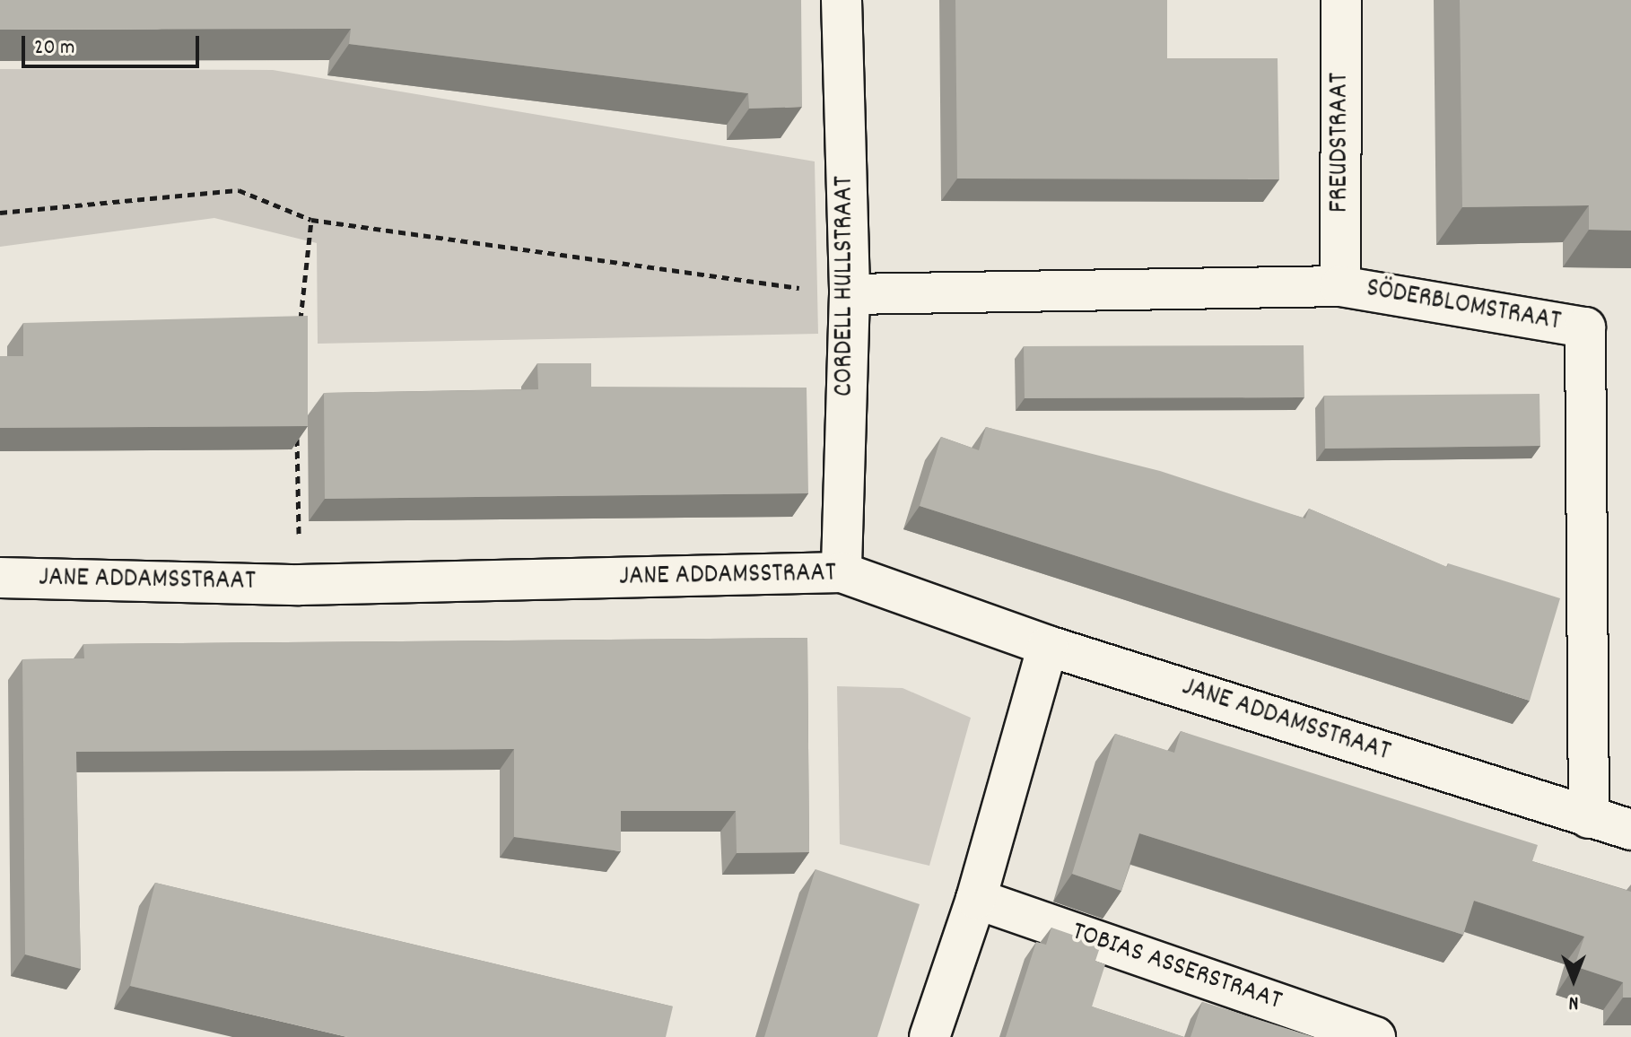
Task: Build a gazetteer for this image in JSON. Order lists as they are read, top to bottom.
{
  "streets": {
    "street": [
      "FREUDSTRAAT",
      "CORDELL HULLSTRAAT",
      "SÖDERBLOMSTRAAT",
      "JANE ADDAMSSTRAAT",
      "TOBIAS ASSERSTRAAT"
    ]
  },
  "crossings": [
    ["FREUDSTRAAT", "SÖDERBLOMSTRAAT"],
    ["CORDELL HULLSTRAAT", "SÖDERBLOMSTRAAT"],
    ["CORDELL HULLSTRAAT", "JANE ADDAMSSTRAAT"],
    ["SÖDERBLOMSTRAAT", "JANE ADDAMSSTRAAT"]
  ],
  "scale_bar": "20 m",
  "north": "bottom"
}
